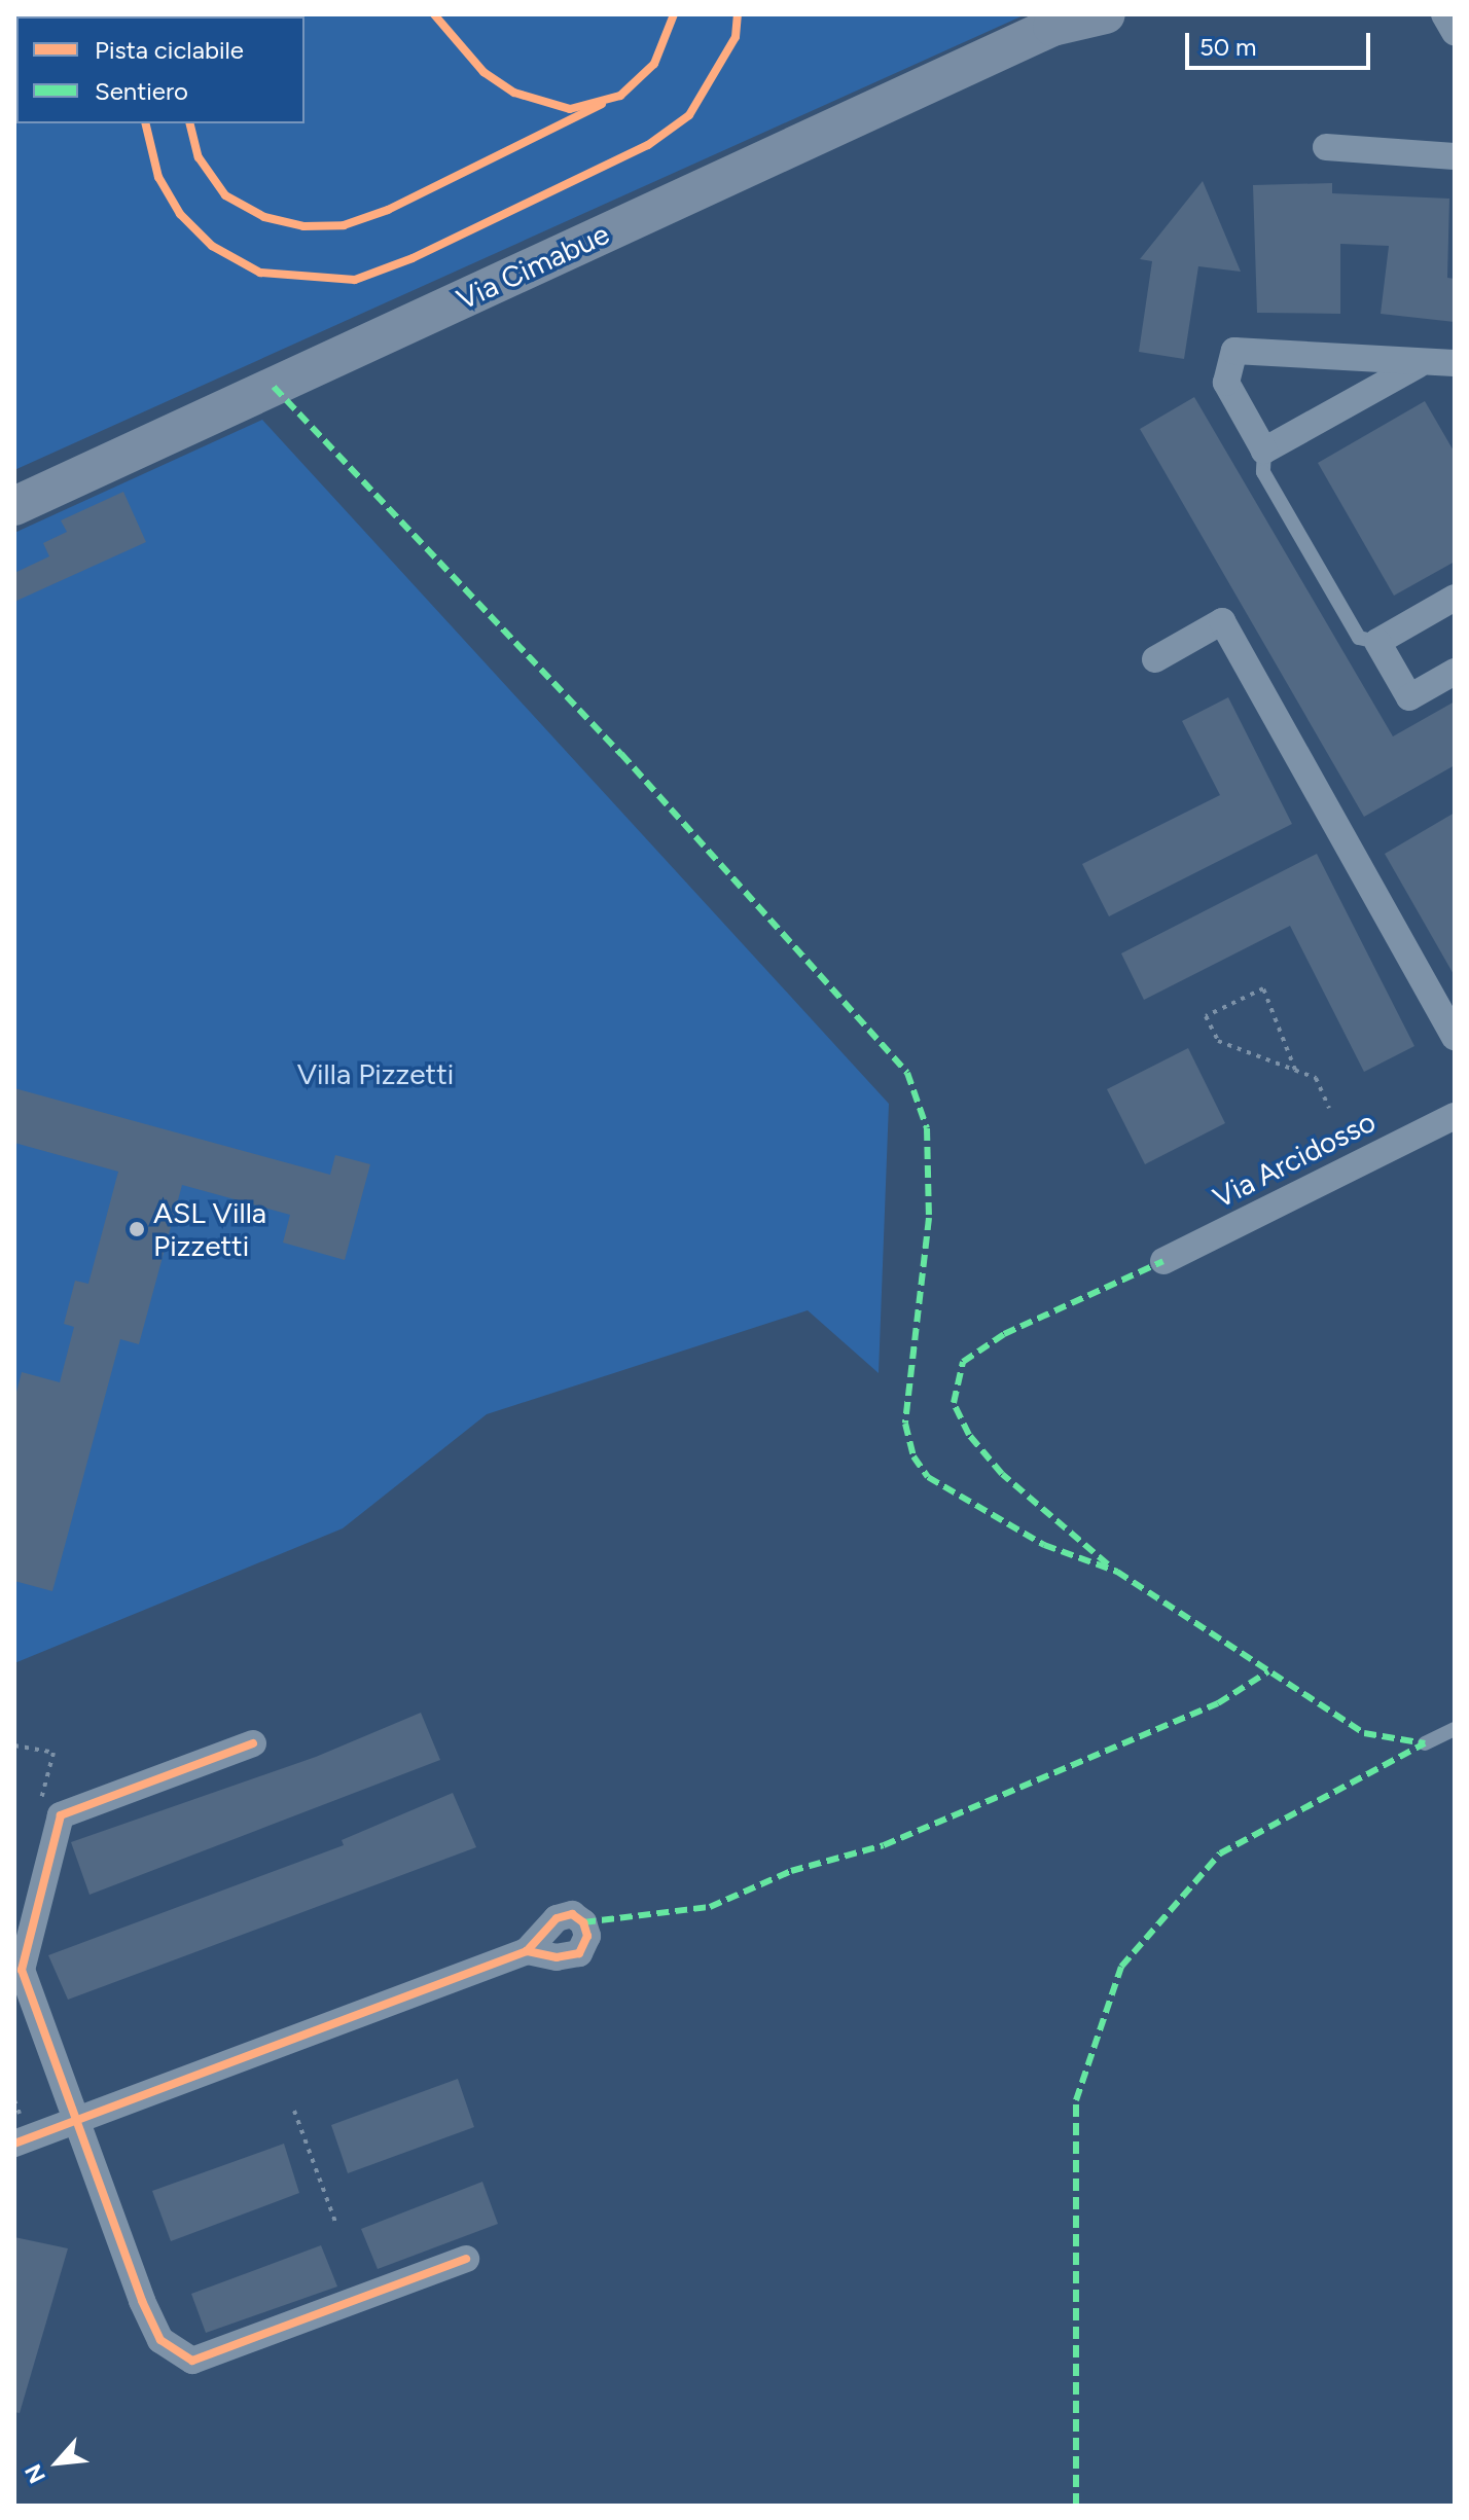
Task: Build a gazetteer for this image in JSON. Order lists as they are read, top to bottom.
{
  "streets": {
    "main road": ["Via Cimabue"],
    "street": ["Via Arcidosso"]
  },
  "parks": ["Villa Pizzetti"],
  "places": ["ASL Villa Pizzetti"],
  "legend": ["Pista ciclabile", "Sentiero"],
  "scale_bar": "50 m",
  "north": "bottom left"
}
